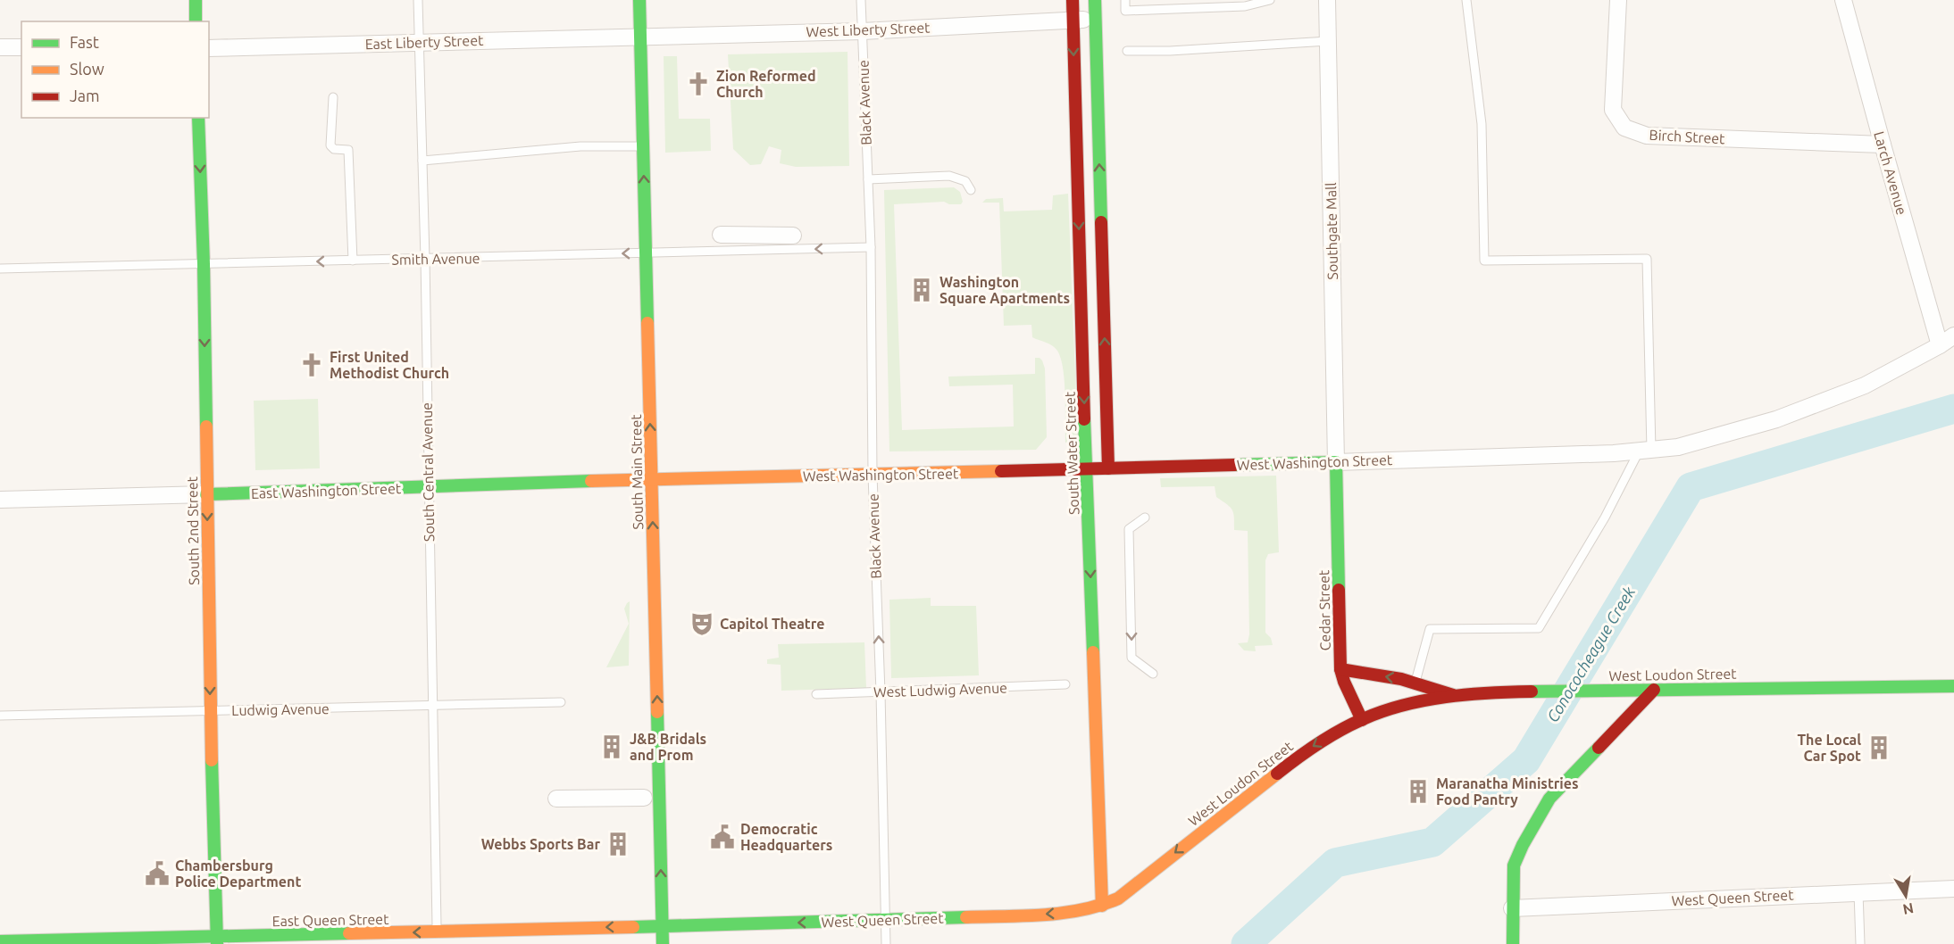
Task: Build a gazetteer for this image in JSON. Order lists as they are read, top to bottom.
{
  "streets": {
    "main road": [
      "South Water Street",
      "West Washington Street",
      "South Main Street",
      "East Washington Street",
      "South 2nd Street",
      "Cedar Street",
      "West Loudon Street",
      "West Queen Street",
      "East Queen Street"
    ],
    "street": [
      "West Liberty Street",
      "East Liberty Street",
      "Birch Street",
      "Larch Avenue",
      "Southgate Mall"
    ],
    "lane": [
      "Black Avenue",
      "Smith Avenue",
      "South Central Avenue",
      "West Ludwig Avenue",
      "Ludwig Avenue"
    ]
  },
  "crossings": [
    ["West Liberty Street", "East Liberty Street"],
    ["West Liberty Street", "Black Avenue"],
    ["West Liberty Street", "South Water Street"],
    ["West Liberty Street", "South Main Street"],
    ["East Liberty Street", "South Central Avenue"],
    ["East Liberty Street", "South Main Street"],
    ["Black Avenue", "Smith Avenue"],
    ["Black Avenue", "West Washington Street"],
    ["Black Avenue", "West Ludwig Avenue"],
    ["Black Avenue", "West Queen Street"],
    ["Birch Street", "Larch Avenue"],
    ["Larch Avenue", "West Washington Street"],
    ["Southgate Mall", "West Washington Street"],
    ["Southgate Mall", "Cedar Street"],
    ["Smith Avenue", "South Central Avenue"],
    ["Smith Avenue", "South Main Street"],
    ["Smith Avenue", "South 2nd Street"],
    ["South Water Street", "West Washington Street"],
    ["South Water Street", "West Loudon Street"],
    ["South Water Street", "West Queen Street"],
    ["West Washington Street", "South Main Street"],
    ["West Washington Street", "East Washington Street"],
    ["West Washington Street", "Cedar Street"],
    ["South Central Avenue", "East Washington Street"],
    ["South Central Avenue", "Ludwig Avenue"],
    ["South Central Avenue", "East Queen Street"],
    ["South Main Street", "East Washington Street"],
    ["South Main Street", "West Queen Street"],
    ["South Main Street", "East Queen Street"],
    ["East Washington Street", "South 2nd Street"],
    ["South 2nd Street", "Ludwig Avenue"],
    ["South 2nd Street", "East Queen Street"],
    ["Cedar Street", "West Loudon Street"],
    ["West Loudon Street", "West Queen Street"],
    ["West Queen Street", "East Queen Street"]
  ],
  "one_way": [
    "Smith Avenue",
    "South Main Street",
    "South 2nd Street",
    "West Queen Street",
    "East Queen Street"
  ],
  "water": ["Conococheague Creek"],
  "places": {
    "church": ["Zion Reformed Church", "First United Methodist Church"],
    "building": [
      "Washington Square Apartments",
      "J&B Bridals and Prom",
      "The Local Car Spot",
      "Maranatha Ministries Food Pantry",
      "Webbs Sports Bar"
    ],
    "theatre": ["Capitol Theatre"],
    "public building": ["Democratic Headquarters", "Chambersburg Police Department"]
  },
  "legend": ["Fast", "Slow", "Jam"],
  "north": "bottom"
}
